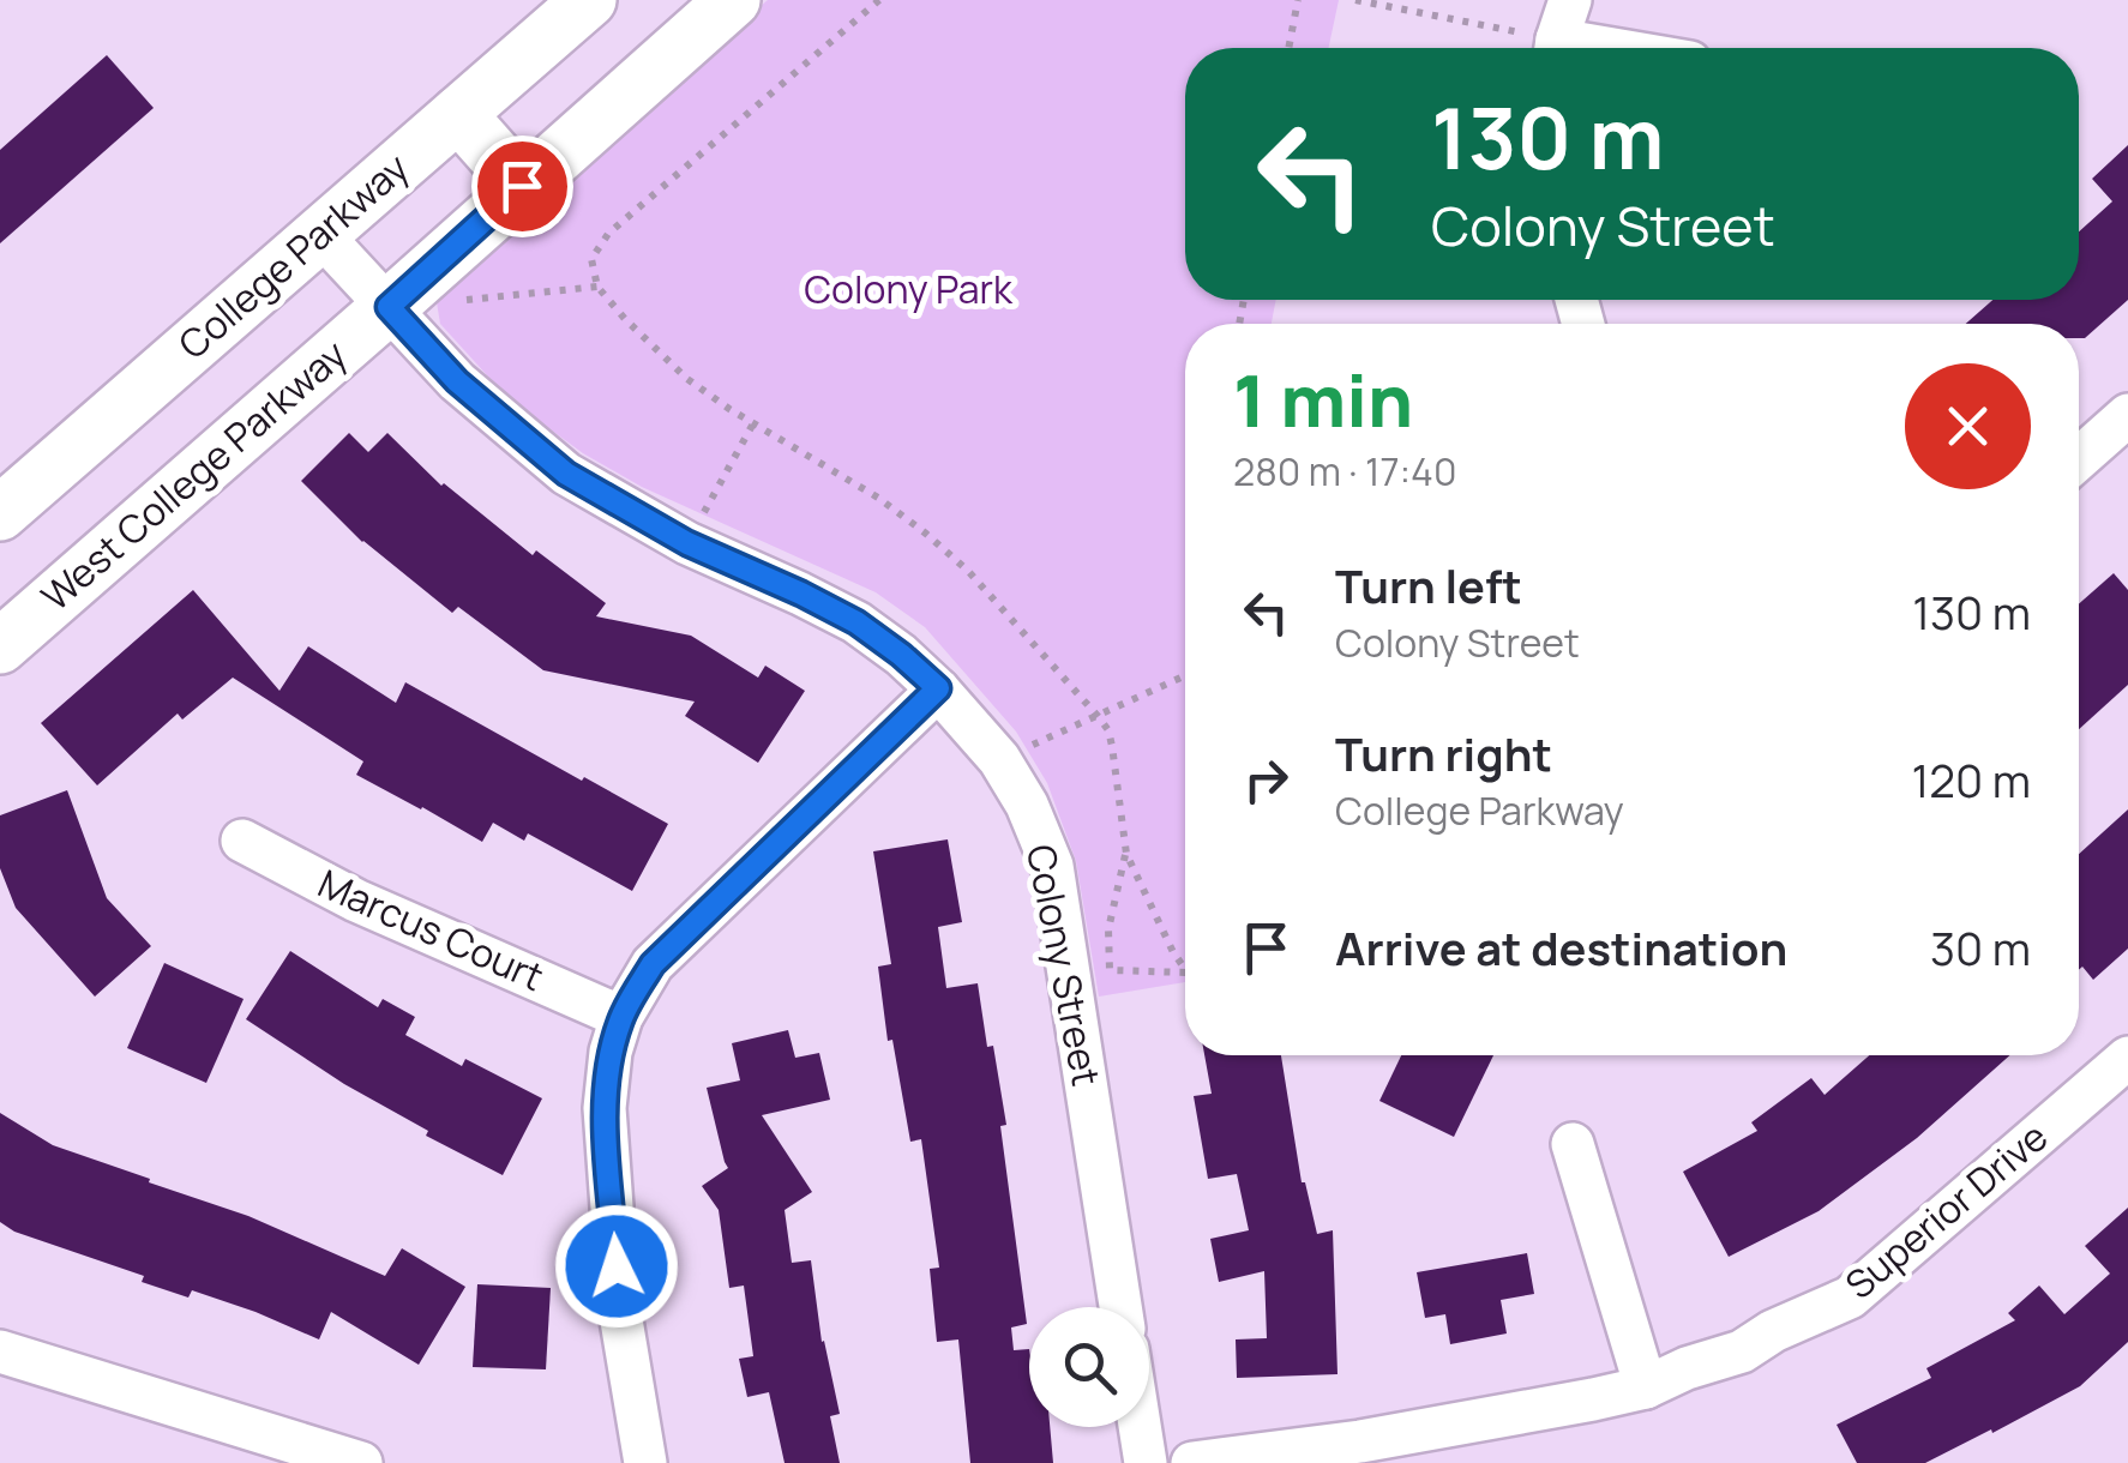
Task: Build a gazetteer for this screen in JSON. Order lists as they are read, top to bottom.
{
  "streets": {
    "main road": ["College Parkway", "West College Parkway"],
    "street": ["Marcus Court", "Colony Street", "Superior Drive"]
  },
  "crossings": [
    ["College Parkway", "Colony Street"],
    ["West College Parkway", "Colony Street"]
  ],
  "parks": ["Colony Park"],
  "page": {
    "turn": ["130 m", "Colony Street"],
    "heading": ["1 min", "280 m · 17:40"],
    "list": [
      {
        "name": "Turn left",
        "note": "Colony Street",
        "value": "130 m"
      },
      {
        "name": "Turn right",
        "note": "College Parkway",
        "value": "120 m"
      },
      {
        "name": "Arrive at destination",
        "value": "30 m"
      }
    ]
  }
}
